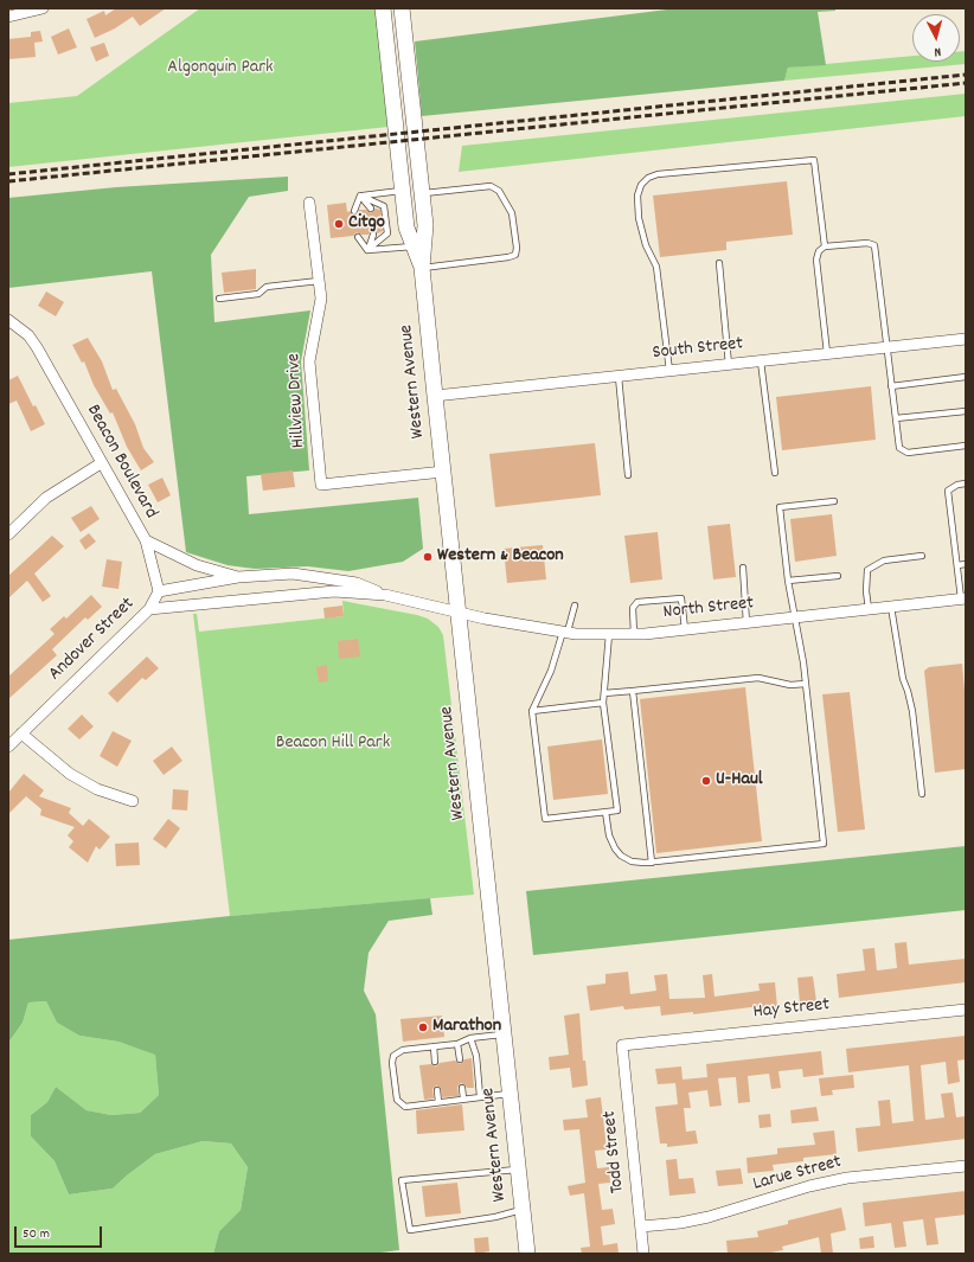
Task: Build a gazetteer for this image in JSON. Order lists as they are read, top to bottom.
{
  "streets": {
    "main road": ["Western Avenue"],
    "street": [
      "South Street",
      "Hillview Drive",
      "Beacon Boulevard",
      "North Street",
      "Andover Street",
      "Hay Street",
      "Todd Street",
      "Larue Street"
    ]
  },
  "crossings": [
    ["South Street", "Western Avenue"],
    ["Western Avenue", "Hillview Drive"],
    ["Western Avenue", "Beacon Boulevard"],
    ["Western Avenue", "North Street"],
    ["Beacon Boulevard", "North Street"],
    ["Beacon Boulevard", "Andover Street"],
    ["Hay Street", "Todd Street"],
    ["Todd Street", "Larue Street"]
  ],
  "parks": ["Algonquin Park", "Beacon Hill Park"],
  "places": [
    "Citgo",
    "Western & Beacon",
    "U-Haul",
    "Marathon"
  ],
  "scale_bar": "50 m",
  "north": "bottom"
}
